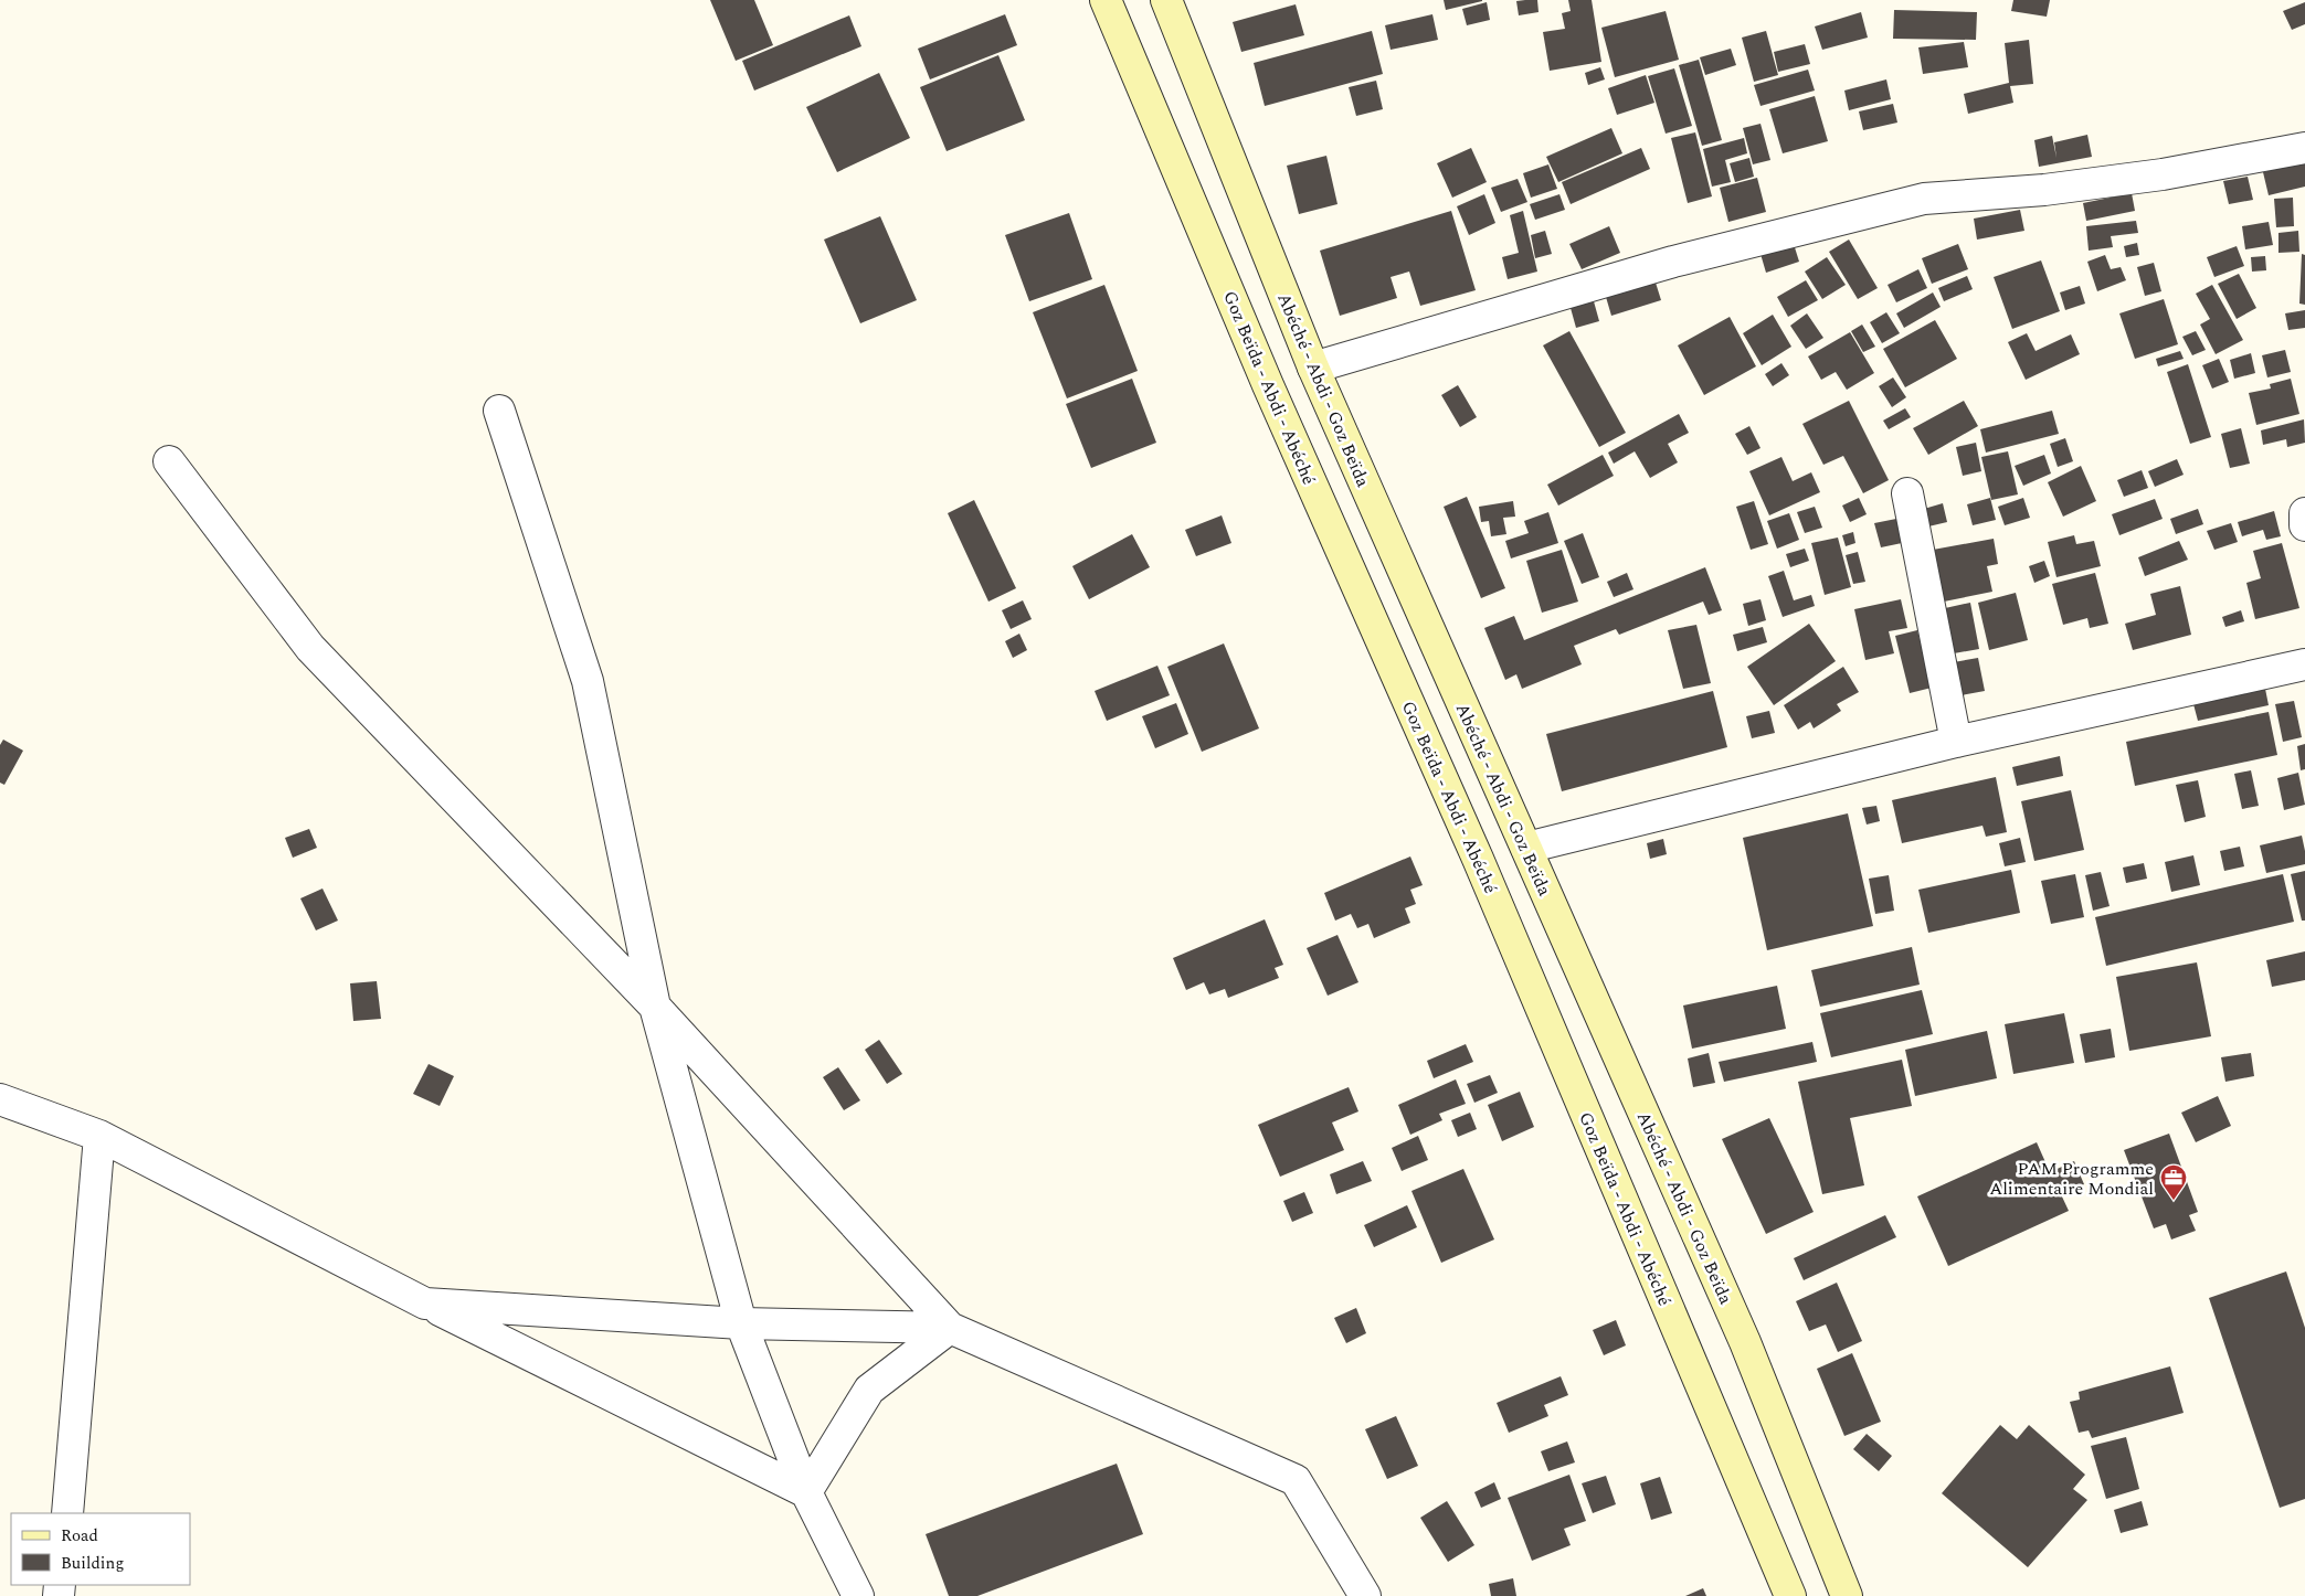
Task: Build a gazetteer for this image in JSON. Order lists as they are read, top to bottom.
{
  "streets": {
    "main road": ["Goz Beïda - Abdi - Abéché", "Abéché - Abdi - Goz Beïda"]
  },
  "places": {
    "office": ["PAM Programme Alimentaire Mondial"]
  },
  "legend": ["Road", "Building"]
}
